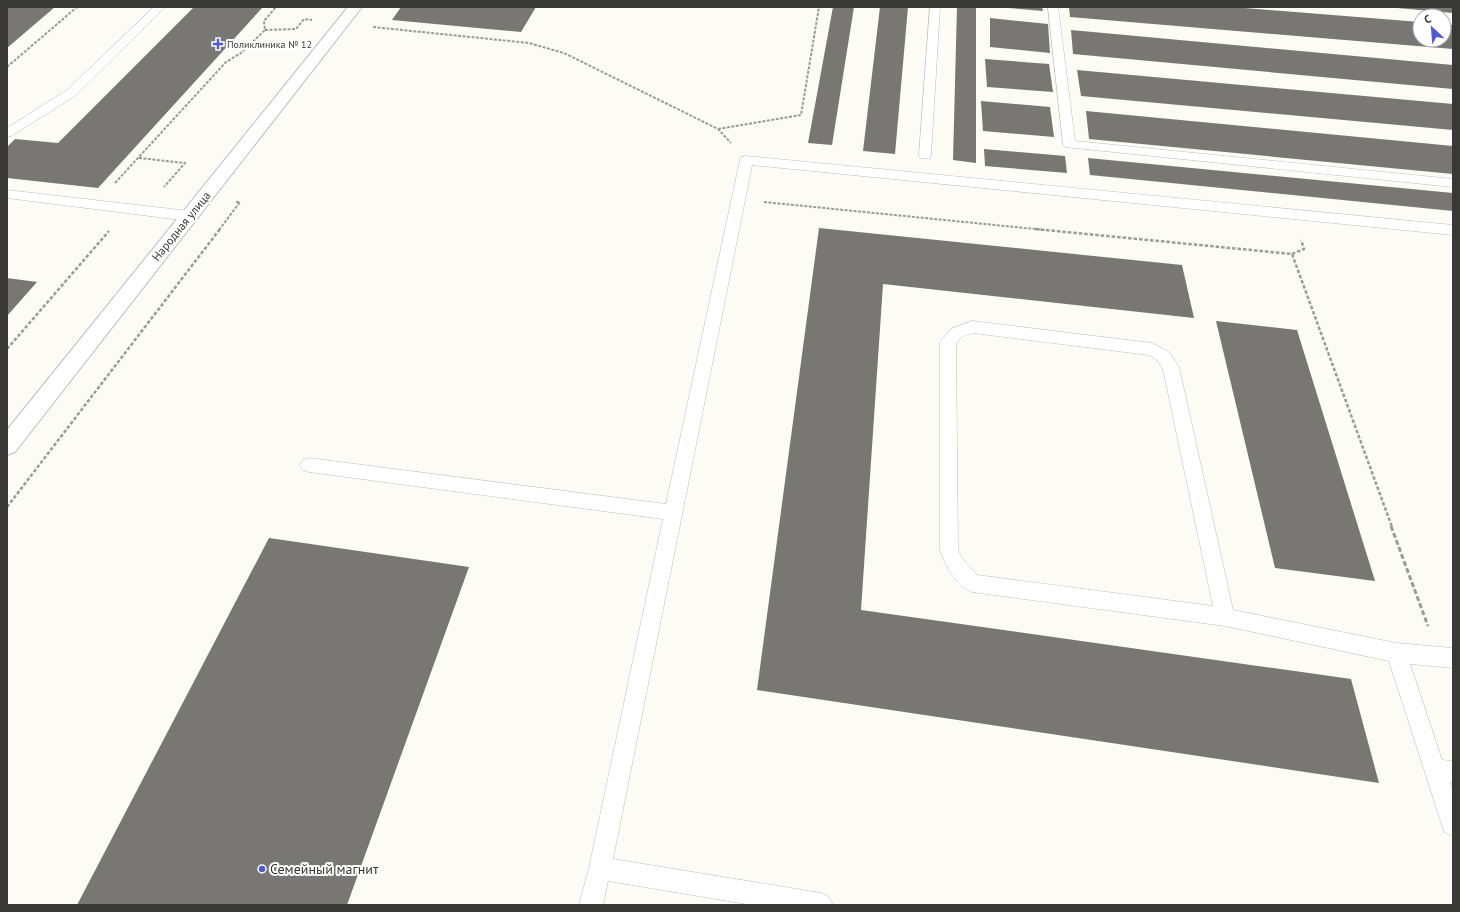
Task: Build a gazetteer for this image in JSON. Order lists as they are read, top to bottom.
{
  "streets": {
    "street": ["Народная улица"]
  },
  "places": {
    "health": ["Поликлиника № 12"],
    "other": ["Семейный магнит"]
  },
  "north": "top left"
}
